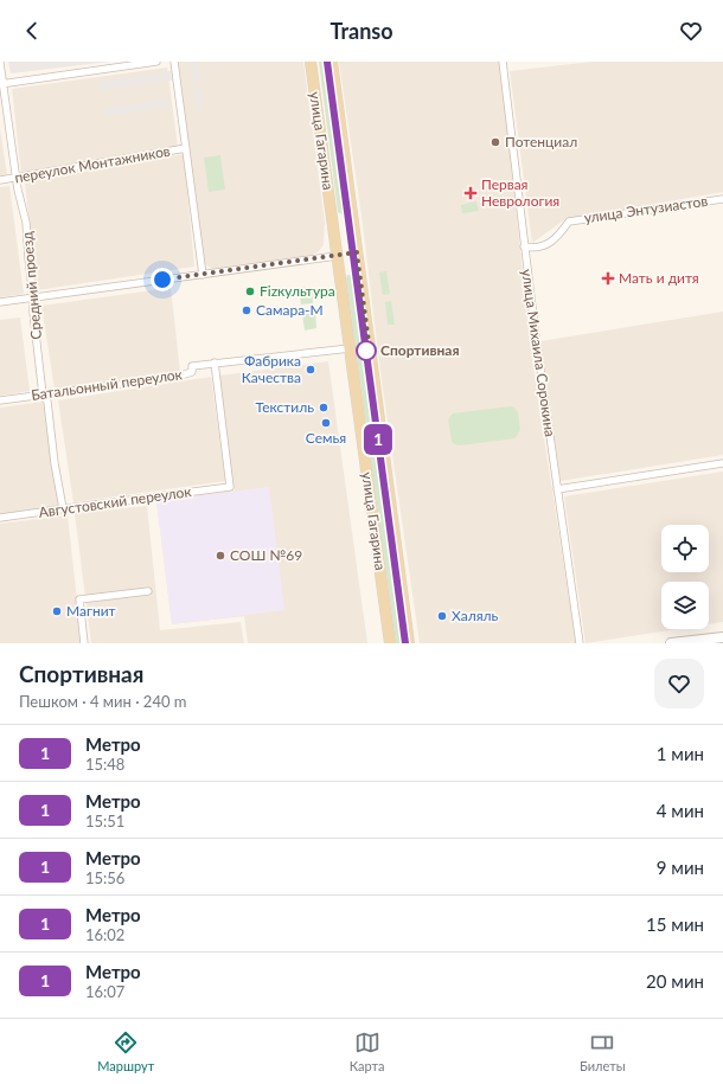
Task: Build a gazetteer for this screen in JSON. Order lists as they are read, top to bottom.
{
  "streets": {
    "main road": ["улица Гагарина"],
    "street": [
      "переулок Монтажников",
      "улица Энтузиастов",
      "Средний проезд",
      "улица Михаила Сорокина",
      "Батальонный переулок",
      "Августовский переулок"
    ]
  },
  "crossings": [
    ["улица Гагарина", "Батальонный переулок"],
    ["переулок Монтажников", "Средний проезд"],
    ["улица Энтузиастов", "улица Михаила Сорокина"],
    ["Средний проезд", "Батальонный переулок"],
    ["Средний проезд", "Августовский переулок"],
    ["Батальонный переулок", "Августовский переулок"]
  ],
  "places": {
    "other": [
      "Потенциал",
      "Fizкультура",
      "Самара-М",
      "Спортивная",
      "Фабрика Качества",
      "Текстиль",
      "Семья",
      "СОШ №69",
      "Магнит",
      "Халяль"
    ],
    "health": ["Первая Неврология", "Мать и дитя"]
  },
  "lines": ["metro line 1"],
  "page": {
    "header": "Transo",
    "on_map": "1",
    "heading": ["Спортивная", "Пешком · 4 мин · 240 m"],
    "list": [
      {
        "mark": "1",
        "name": "Метро",
        "note": "15:48",
        "value": "1 мин"
      },
      {
        "mark": "1",
        "name": "Метро",
        "note": "15:51",
        "value": "4 мин"
      },
      {
        "mark": "1",
        "name": "Метро",
        "note": "15:56",
        "value": "9 мин"
      },
      {
        "mark": "1",
        "name": "Метро",
        "note": "16:02",
        "value": "15 мин"
      },
      {
        "mark": "1",
        "name": "Метро",
        "note": "16:07",
        "value": "20 мин"
      }
    ],
    "tabs": ["Маршрут", "Карта", "Билеты"]
  }
}
